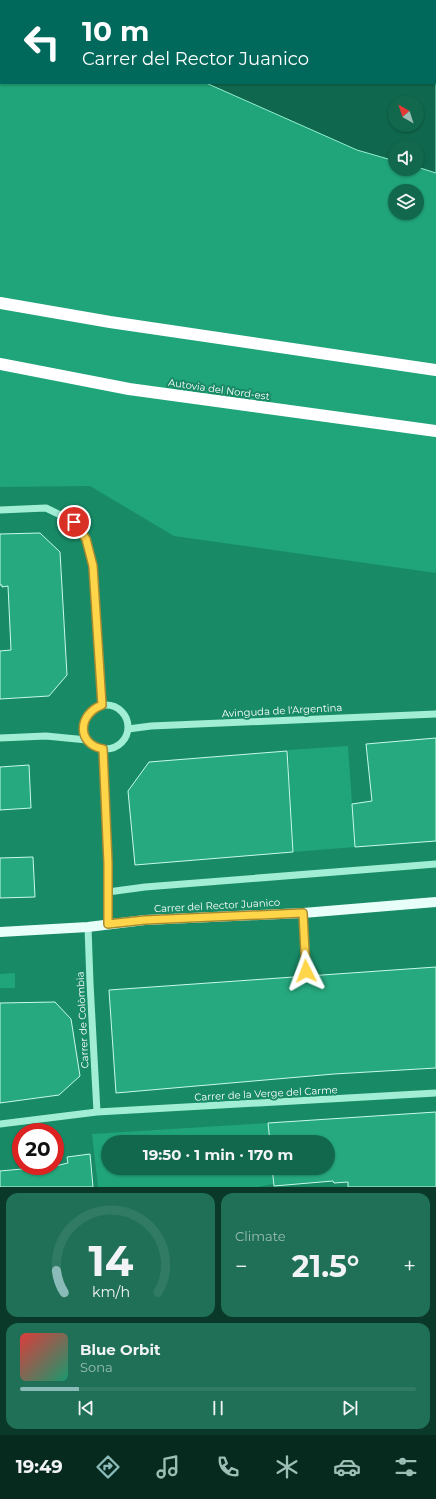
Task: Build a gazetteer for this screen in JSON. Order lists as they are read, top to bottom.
{
  "streets": {
    "highway": ["Autovia del Nord-est"],
    "main road": ["Carrer del Rector Juanico"],
    "street": ["Avinguda de l'Argentina", "Carrer de Colòmbia", "Carrer de la Verge del Carme"]
  },
  "crossings": [
    ["Carrer del Rector Juanico", "Carrer de Colòmbia"],
    ["Carrer de Colòmbia", "Carrer de la Verge del Carme"]
  ],
  "north": "top left",
  "page": {
    "turn": ["10 m", "Carrer del Rector Juanico"],
    "limit": "20",
    "trip": "19:50 · 1 min · 170 m",
    "tile": "Climate",
    "heat": ["−", "21.5°", "+"],
    "song": ["Blue Orbit", "Sona"],
    "tabs": "19:49",
    "gauge": ["14", "km/h"]
  }
}
